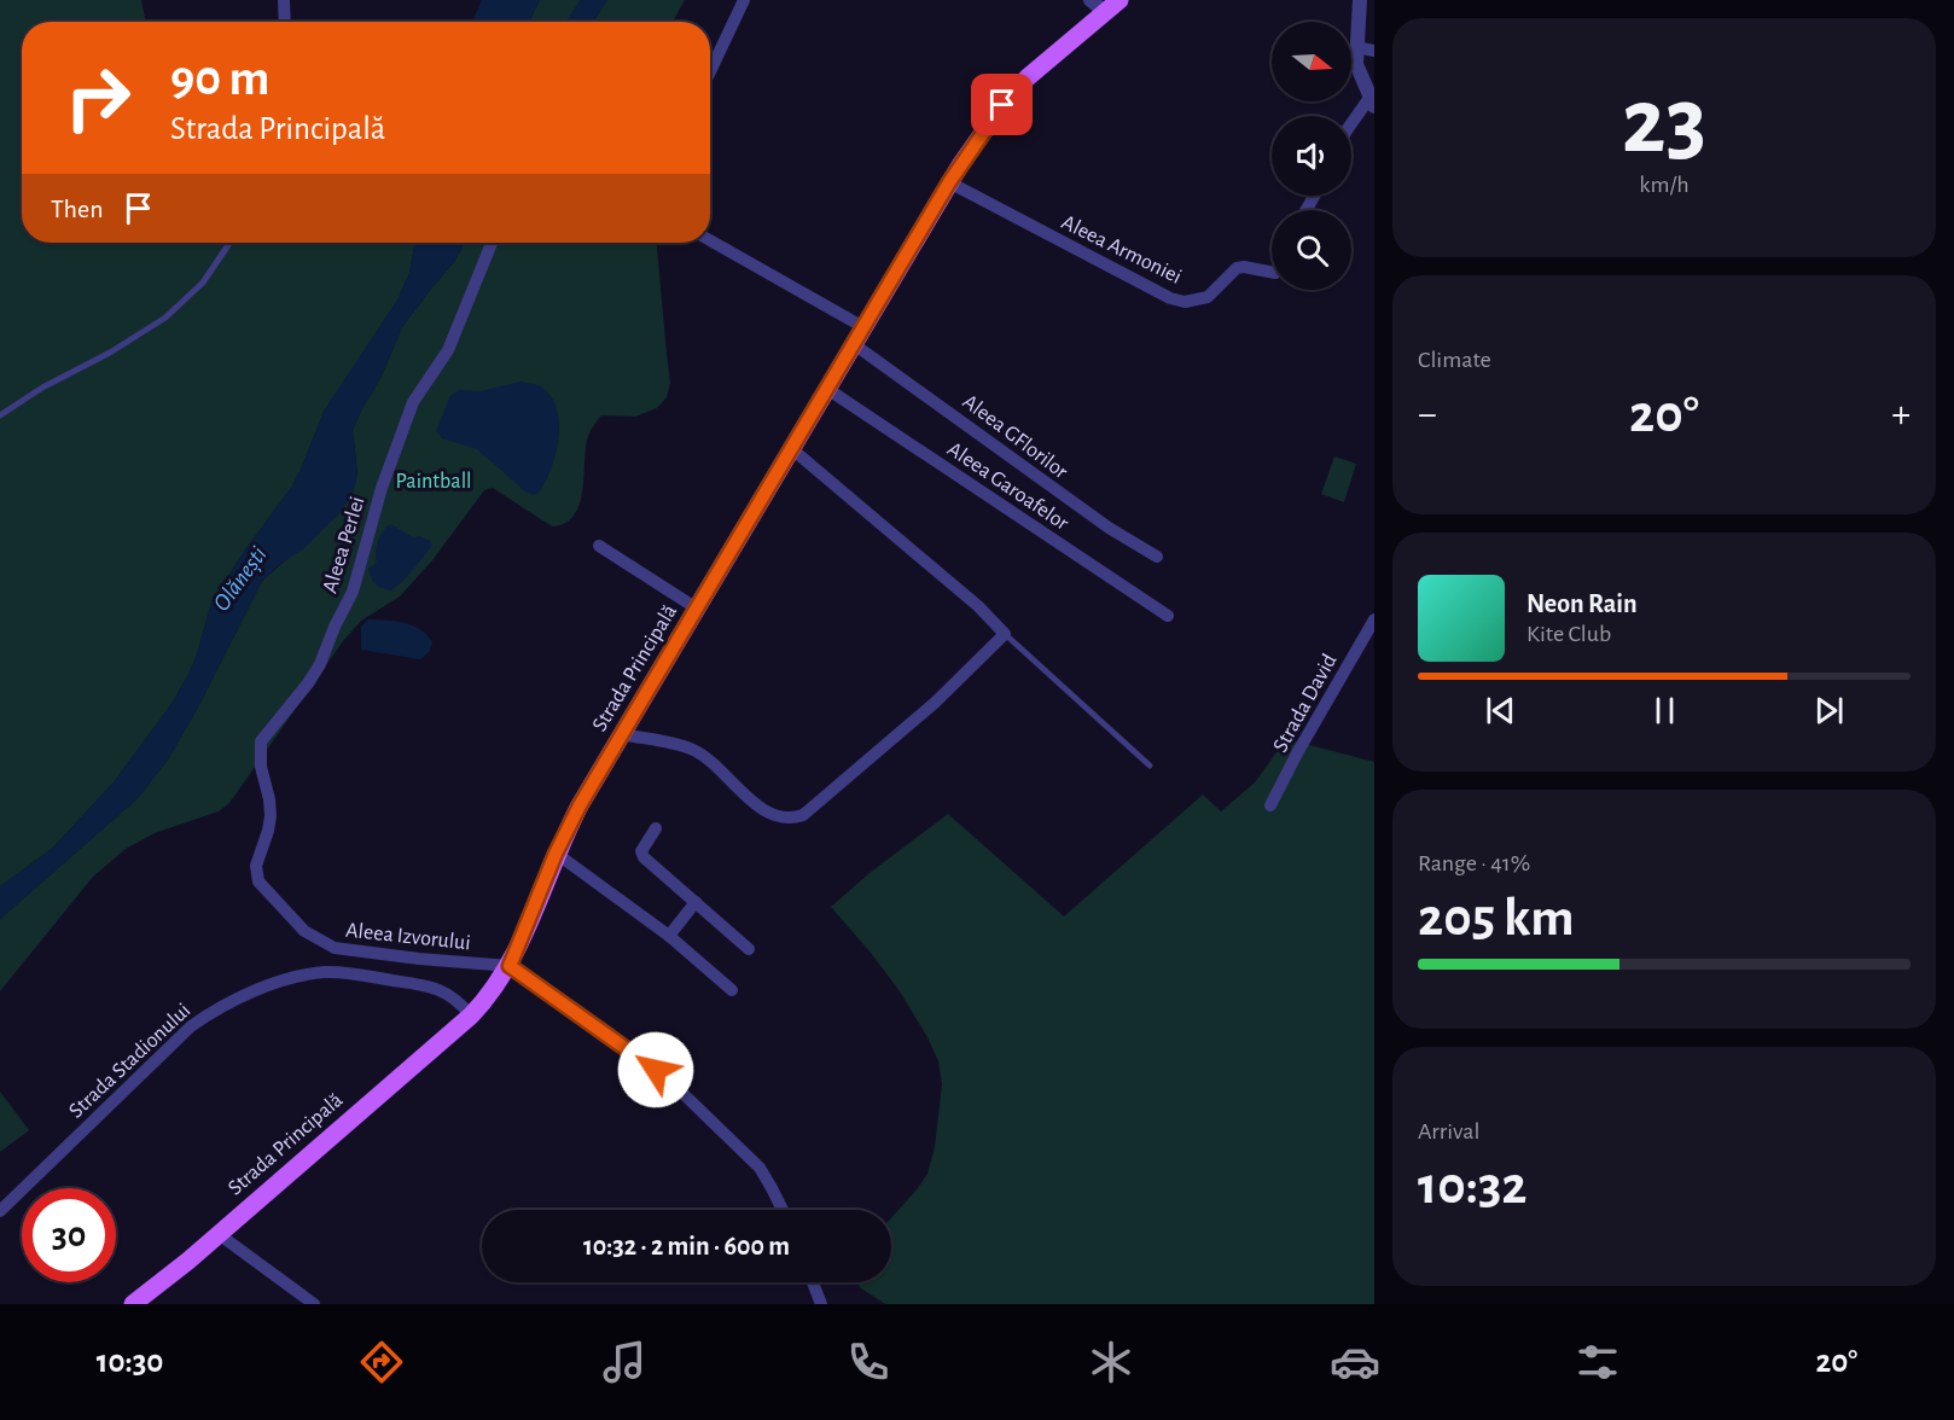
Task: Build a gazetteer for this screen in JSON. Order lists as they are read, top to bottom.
{
  "streets": {
    "main road": ["Strada Principală"],
    "street": [
      "Aleea Armoniei",
      "Aleea GFlorilor",
      "Aleea Garoafelor",
      "Aleea Perlei",
      "Strada David",
      "Aleea Izvorului",
      "Strada Stadionului"
    ]
  },
  "crossings": [
    ["Aleea Armoniei", "Strada Principală"],
    ["Aleea GFlorilor", "Strada Principală"],
    ["Aleea Garoafelor", "Strada Principală"],
    ["Aleea Perlei", "Aleea Izvorului"],
    ["Strada Principală", "Aleea Izvorului"],
    ["Strada Principală", "Strada Stadionului"]
  ],
  "water": ["Olănești"],
  "parks": ["Paintball"],
  "north": "right",
  "page": {
    "tile": [
      ["23", "km/h"],
      "Climate",
      ["Range · 41%", "205 km"],
      ["Arrival", "10:32"]
    ],
    "turn": ["90 m", "Strada Principală"],
    "then": "Then",
    "heat": ["−", "20°", "+"],
    "song": ["Neon Rain", "Kite Club"],
    "limit": "30",
    "trip": "10:32 · 2 min · 600 m",
    "tabs": ["10:30", "20°"]
  }
}
